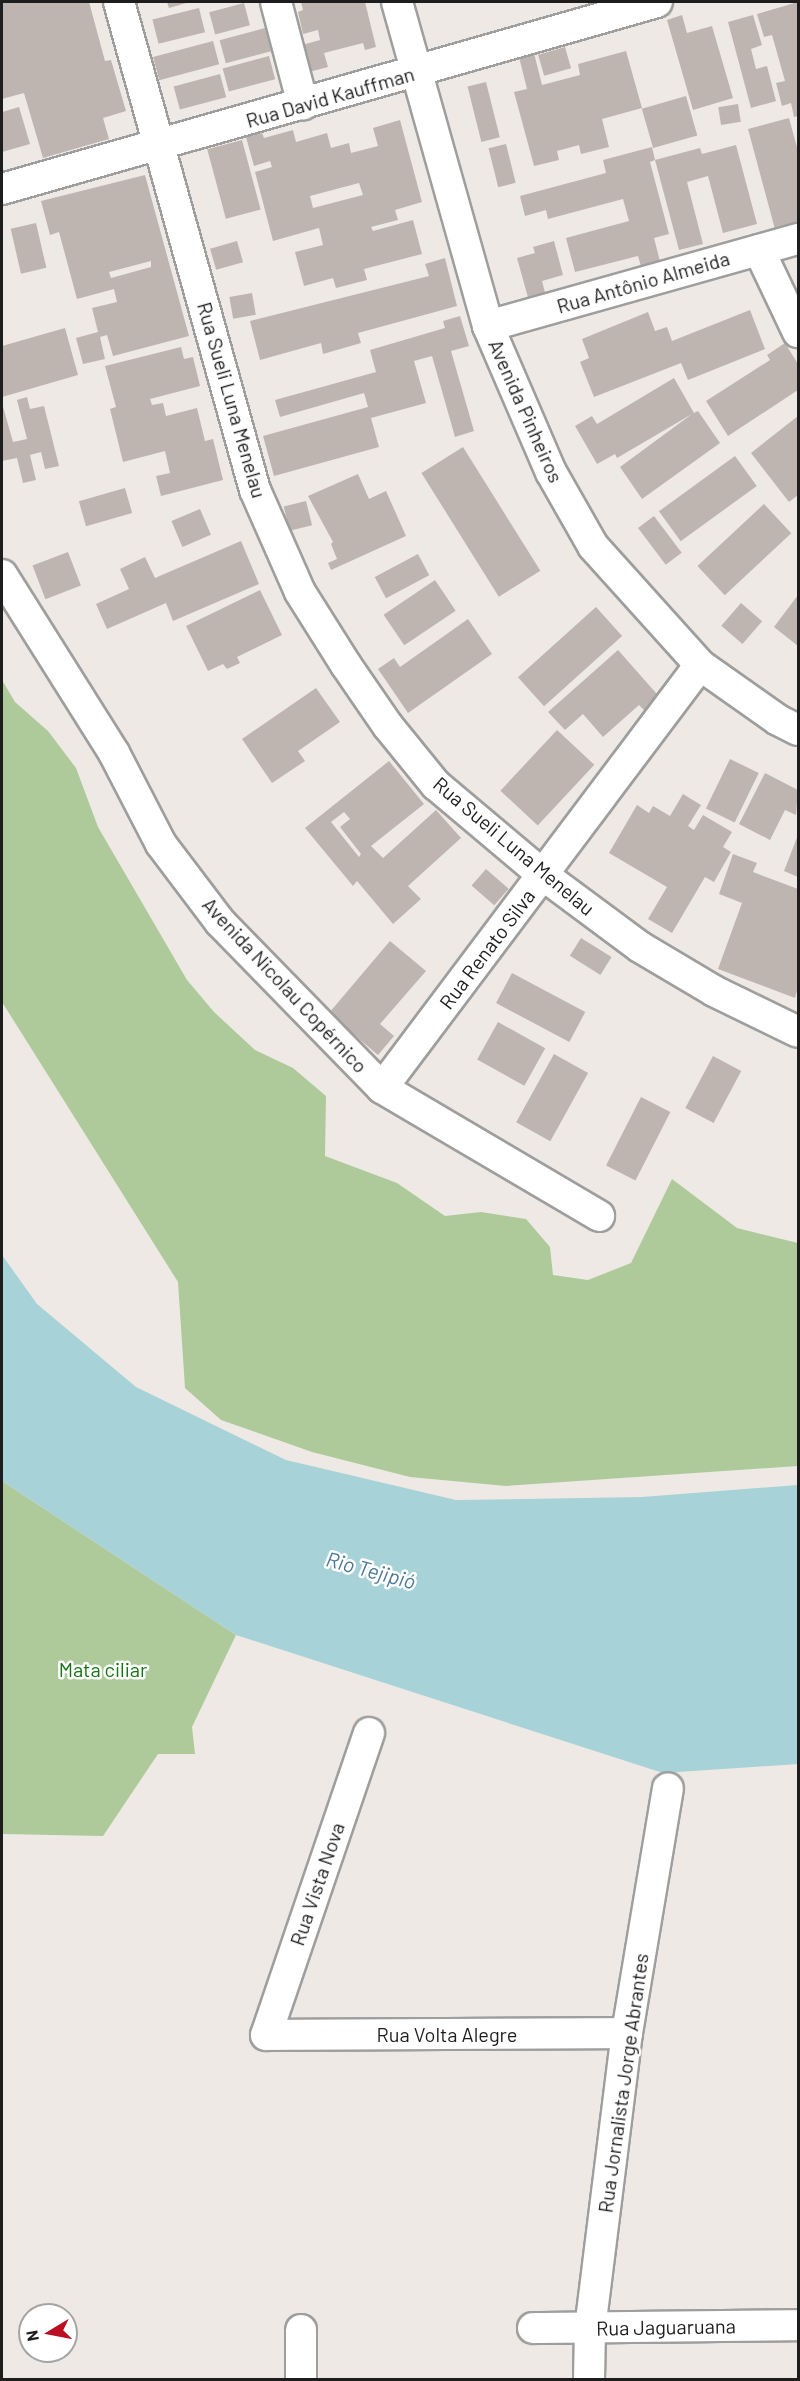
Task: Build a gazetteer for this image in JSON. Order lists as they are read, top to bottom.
{
  "streets": {
    "street": [
      "Rua David Kauffman",
      "Rua Antônio Almeida",
      "Rua Sueli Luna Menelau",
      "Avenida Pinheiros",
      "Rua Renato Silva",
      "Avenida Nicolau Copérnico",
      "Rua Vista Nova",
      "Rua Volta Alegre",
      "Rua Jornalista Jorge Abrantes",
      "Rua Jaguaruana"
    ]
  },
  "crossings": [
    ["Rua David Kauffman", "Rua Sueli Luna Menelau"],
    ["Rua David Kauffman", "Avenida Pinheiros"],
    ["Rua Antônio Almeida", "Avenida Pinheiros"],
    ["Rua Sueli Luna Menelau", "Rua Renato Silva"],
    ["Avenida Pinheiros", "Rua Renato Silva"],
    ["Rua Renato Silva", "Avenida Nicolau Copérnico"],
    ["Rua Vista Nova", "Rua Volta Alegre"],
    ["Rua Volta Alegre", "Rua Jornalista Jorge Abrantes"],
    ["Rua Jornalista Jorge Abrantes", "Rua Jaguaruana"]
  ],
  "water": ["Rio Tejipió"],
  "parks": ["Mata ciliar"],
  "north": "left"
}
